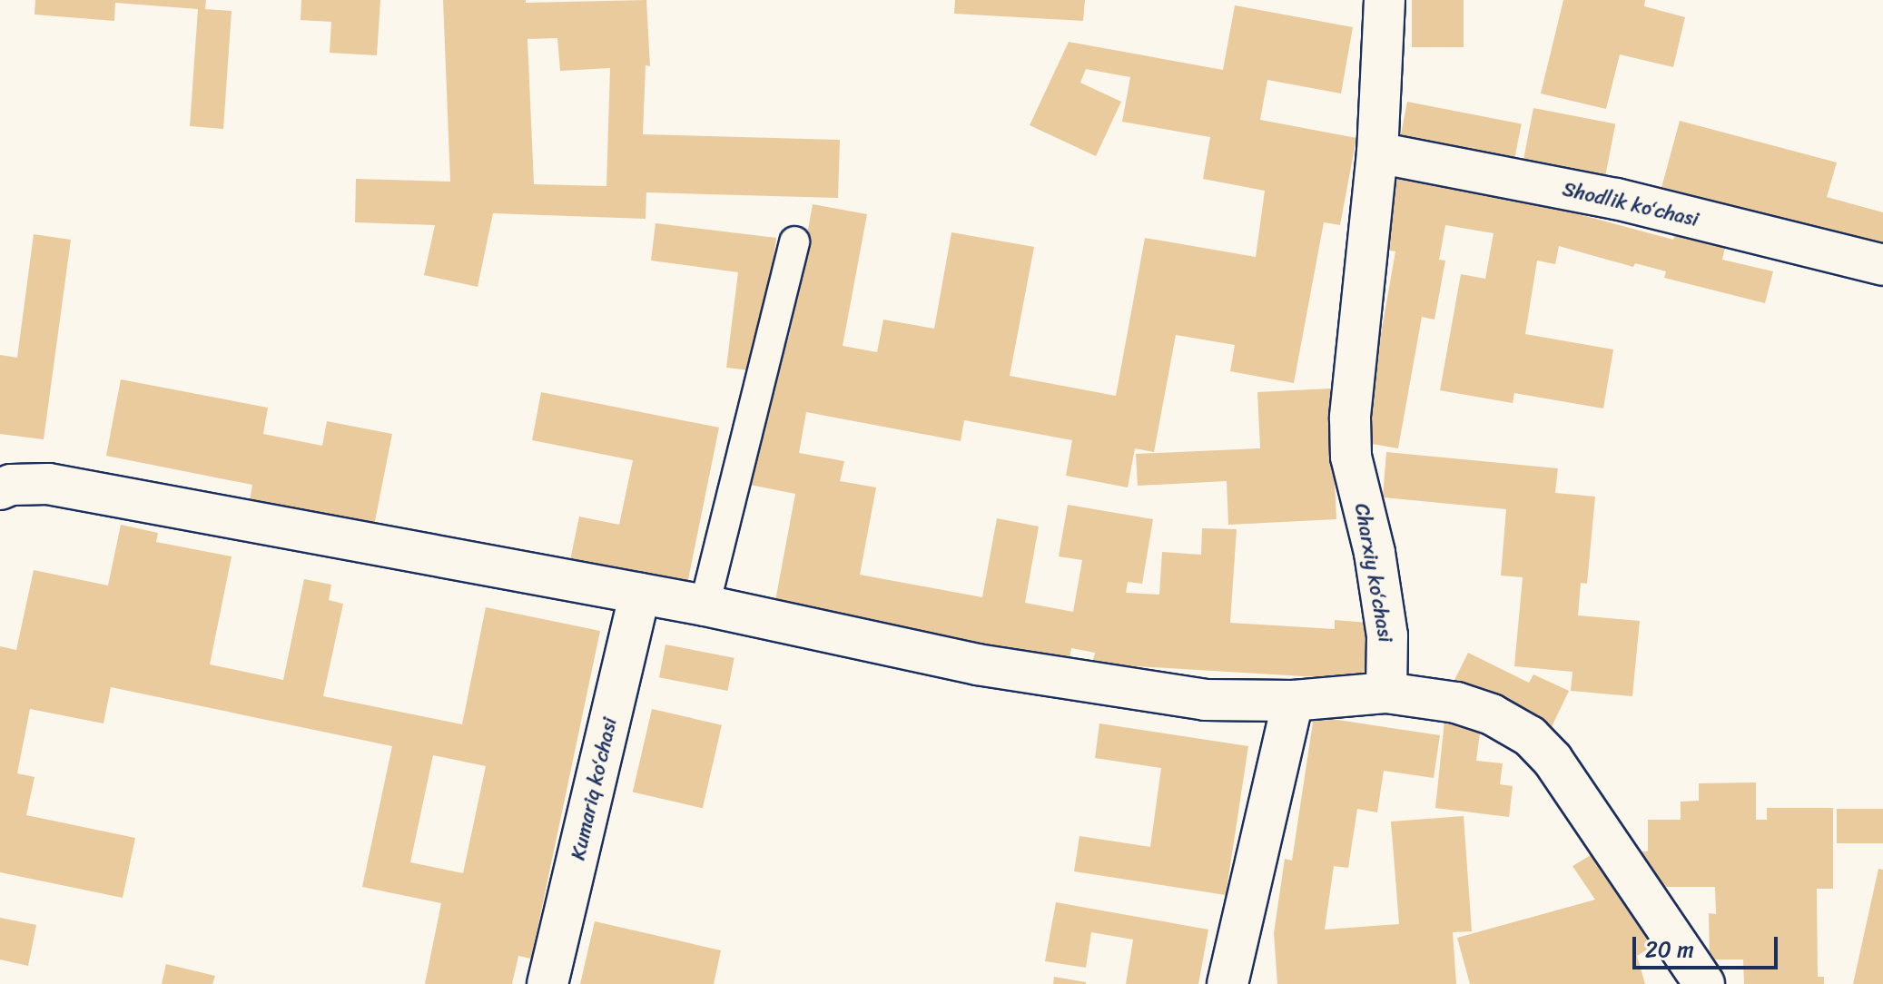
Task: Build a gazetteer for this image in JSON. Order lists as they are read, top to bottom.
{
  "streets": {
    "street": ["Shodlik koʻchasi", "Charxiy koʻchasi", "Kumariq koʻchasi"]
  },
  "crossings": [
    ["Shodlik koʻchasi", "Charxiy koʻchasi"]
  ],
  "scale_bar": "20 m"
}
